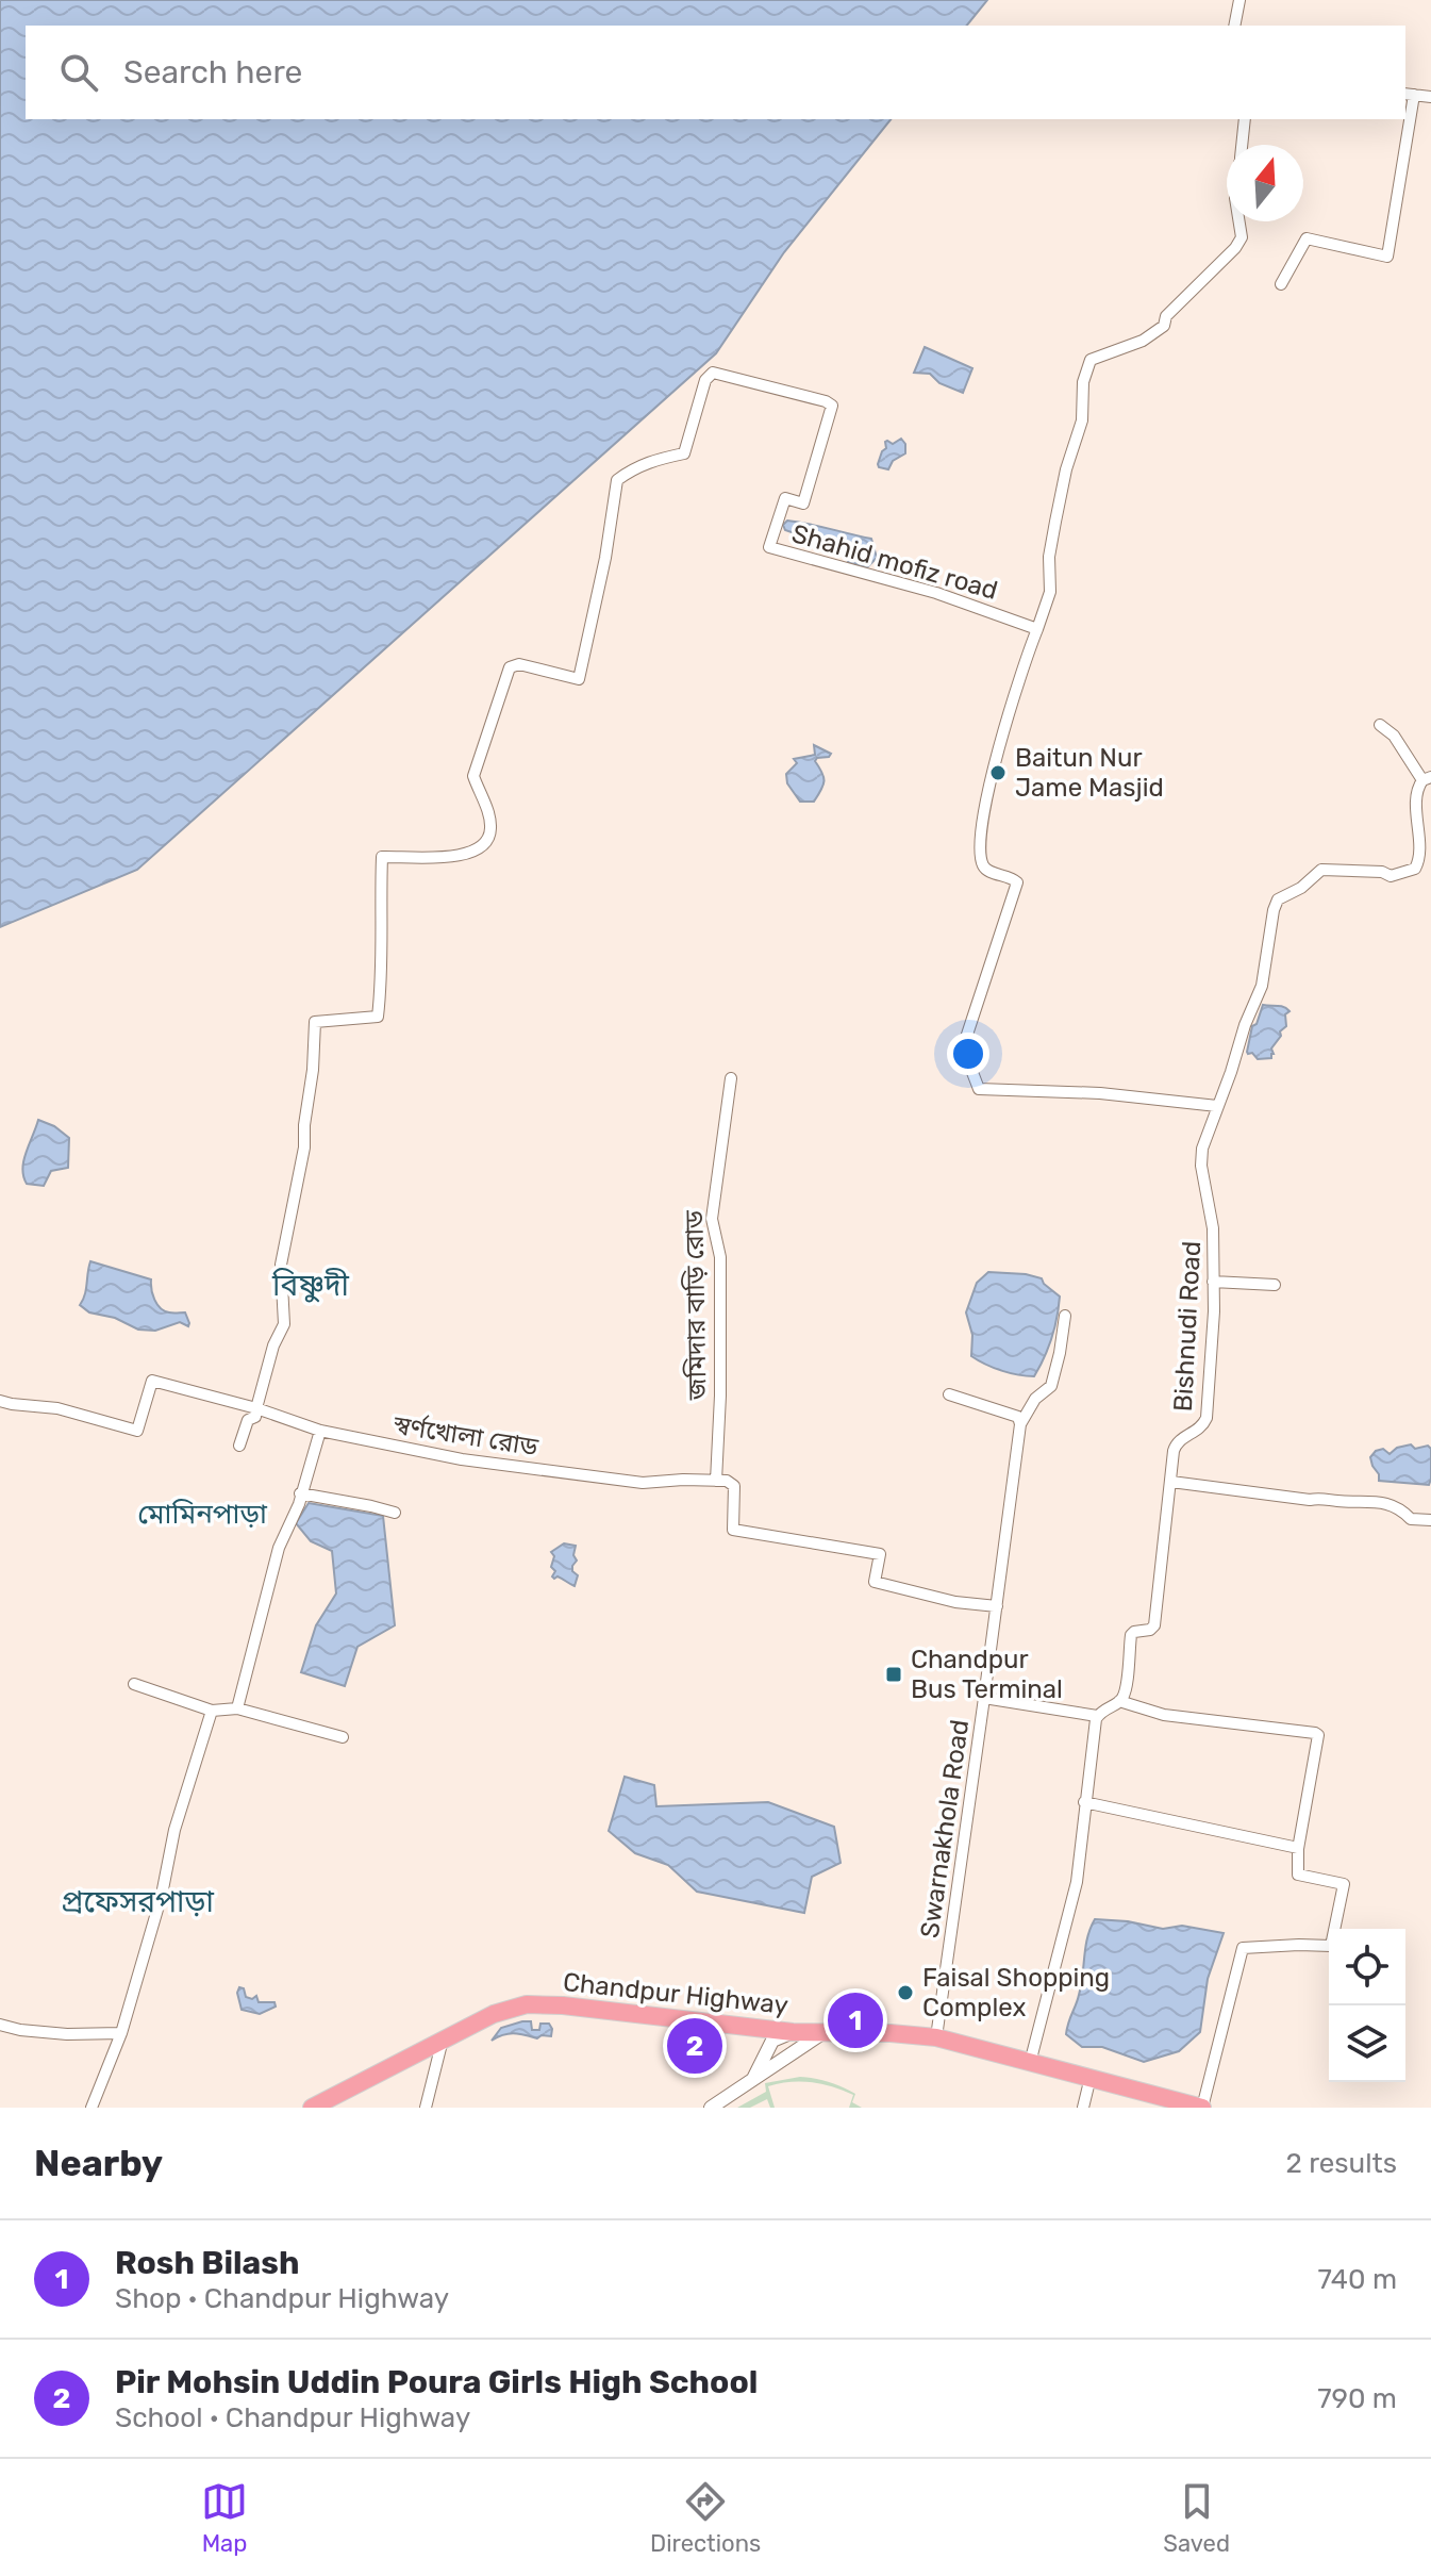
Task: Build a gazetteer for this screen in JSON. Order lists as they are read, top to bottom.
{
  "streets": {
    "main road": ["Chandpur Highway"],
    "street": [
      "Shahid mofiz road",
      "জমিদার বাড়ি রোড",
      "Bishnudi Road",
      "স্বর্ণখোলা রোড",
      "Swarnakhola Road"
    ]
  },
  "crossings": [
    ["Shahid mofiz road", "স্বর্ণখোলা রোড"],
    ["জমিদার বাড়ি রোড", "স্বর্ণখোলা রোড"],
    ["Swarnakhola Road", "Chandpur Highway"]
  ],
  "districts": ["বিষ্ণুদী", "মোমিনপাড়া", "প্রফেসরপাড়া"],
  "places": {
    "other": ["Baitun Nur Jame Masjid", "Faisal Shopping Complex"],
    "transit": ["Chandpur Bus Terminal"]
  },
  "north": "top",
  "page": {
    "search": "Search here",
    "pins": ["1", "2"],
    "heading": ["Nearby", "2 results"],
    "list": [
      {
        "mark": "1",
        "name": "Rosh Bilash",
        "note": "Shop · Chandpur Highway",
        "value": "740 m"
      },
      {
        "mark": "2",
        "name": "Pir Mohsin Uddin Poura Girls High School",
        "note": "School · Chandpur Highway",
        "value": "790 m"
      }
    ],
    "nav": ["Map", "Directions", "Saved"]
  }
}
